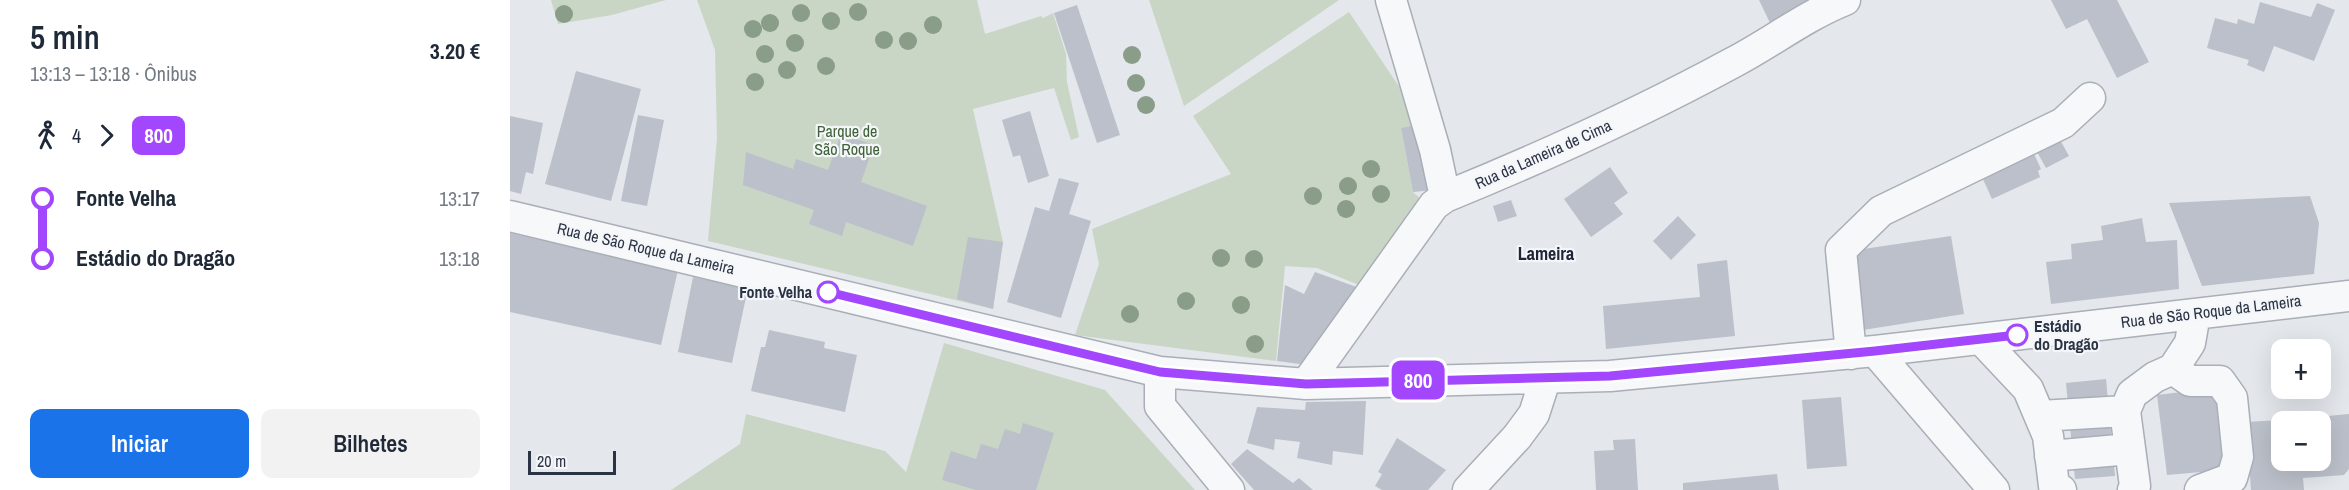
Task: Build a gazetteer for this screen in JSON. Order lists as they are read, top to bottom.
{
  "streets": {
    "street": ["Rua da Lameira de Cima", "Rua de São Roque da Lameira"]
  },
  "crossings": [
    ["Rua da Lameira de Cima", "Rua de São Roque da Lameira"]
  ],
  "districts": ["Lameira"],
  "parks": ["Parque de São Roque"],
  "places": ["Fonte Velha", "Estádio do Dragão"],
  "lines": ["bus line 800"],
  "scale_bar": "20 m",
  "page": {
    "heading": ["5 min", "13:13 – 13:18 · Ônibus", "3.20 €"],
    "on_map": "800",
    "legs": ["4", "800"],
    "list": [
      {
        "name": "Fonte Velha",
        "value": "13:17"
      },
      {
        "name": "Estádio do Dragão",
        "value": "13:18"
      }
    ],
    "map_buttons": ["+", "−"],
    "buttons": ["Iniciar", "Bilhetes"],
    "scale": "20 m"
  }
}
